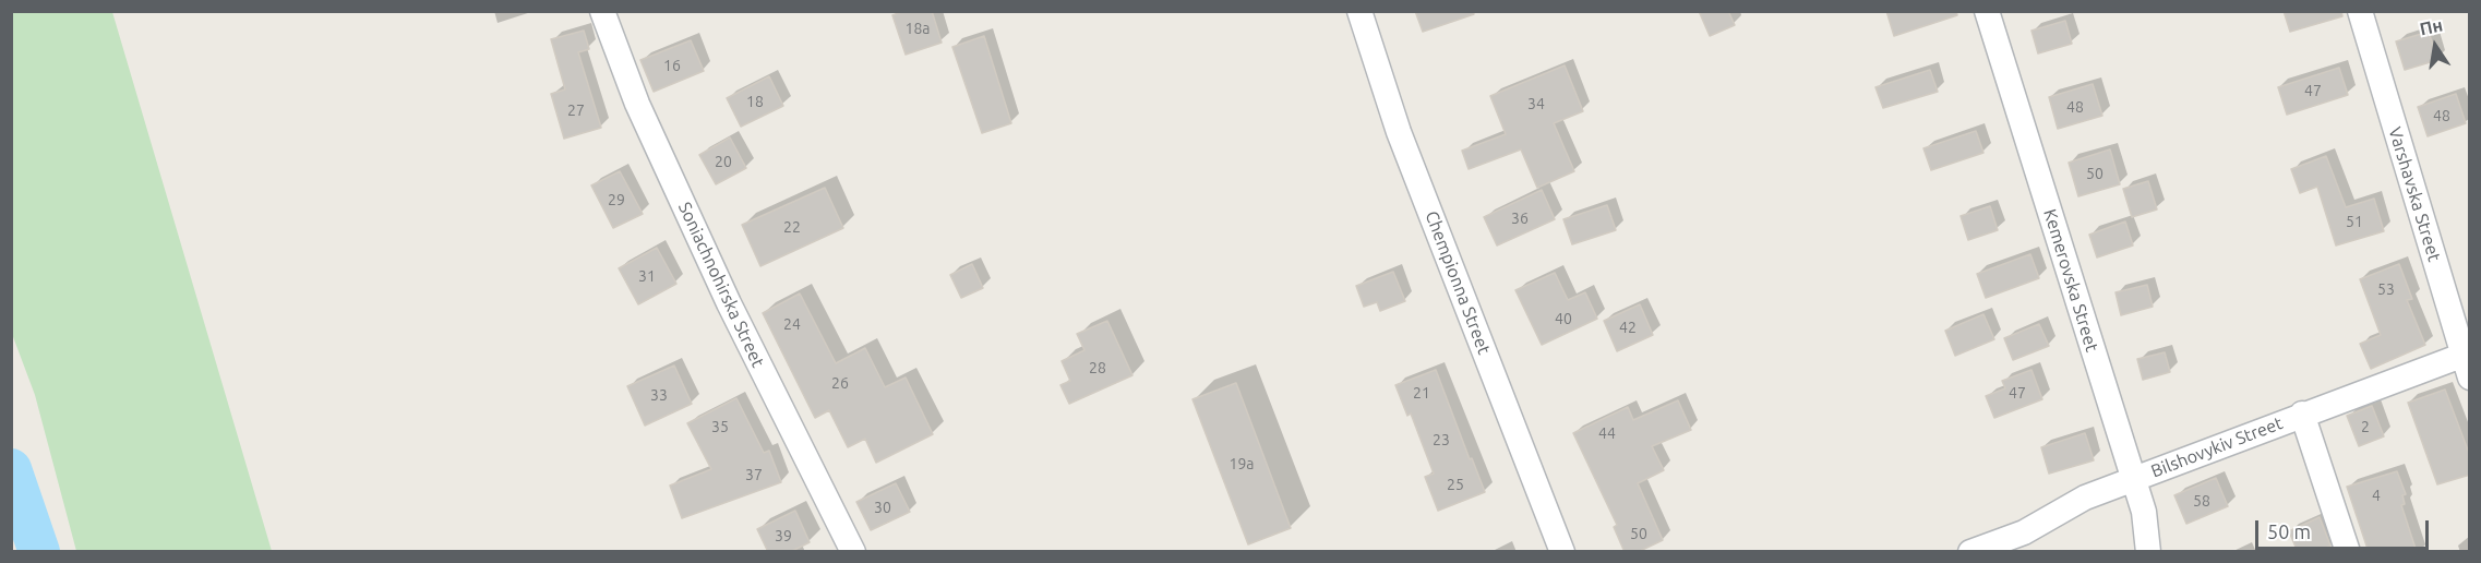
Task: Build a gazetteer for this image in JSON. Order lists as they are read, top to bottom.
{
  "streets": {
    "street": [
      "Varshavska Street",
      "Kemerovska Street",
      "Chempionna Street",
      "Soniachnohirska Street",
      "Bilshovykiv Street"
    ]
  },
  "crossings": [
    ["Varshavska Street", "Bilshovykiv Street"],
    ["Kemerovska Street", "Bilshovykiv Street"]
  ],
  "house_numbers": [
    "18а",
    "16",
    "47",
    "18",
    "34",
    "48",
    "27",
    "48",
    "20",
    "50",
    "29",
    "36",
    "51",
    "22",
    "31",
    "53",
    "40",
    "24",
    "42",
    "28",
    "26",
    "21",
    "47",
    "33",
    "35",
    "2",
    "44",
    "23",
    "19а",
    "37",
    "25",
    "4",
    "58",
    "30",
    "50",
    "39"
  ],
  "scale_bar": "50 m",
  "north": "top"
}
